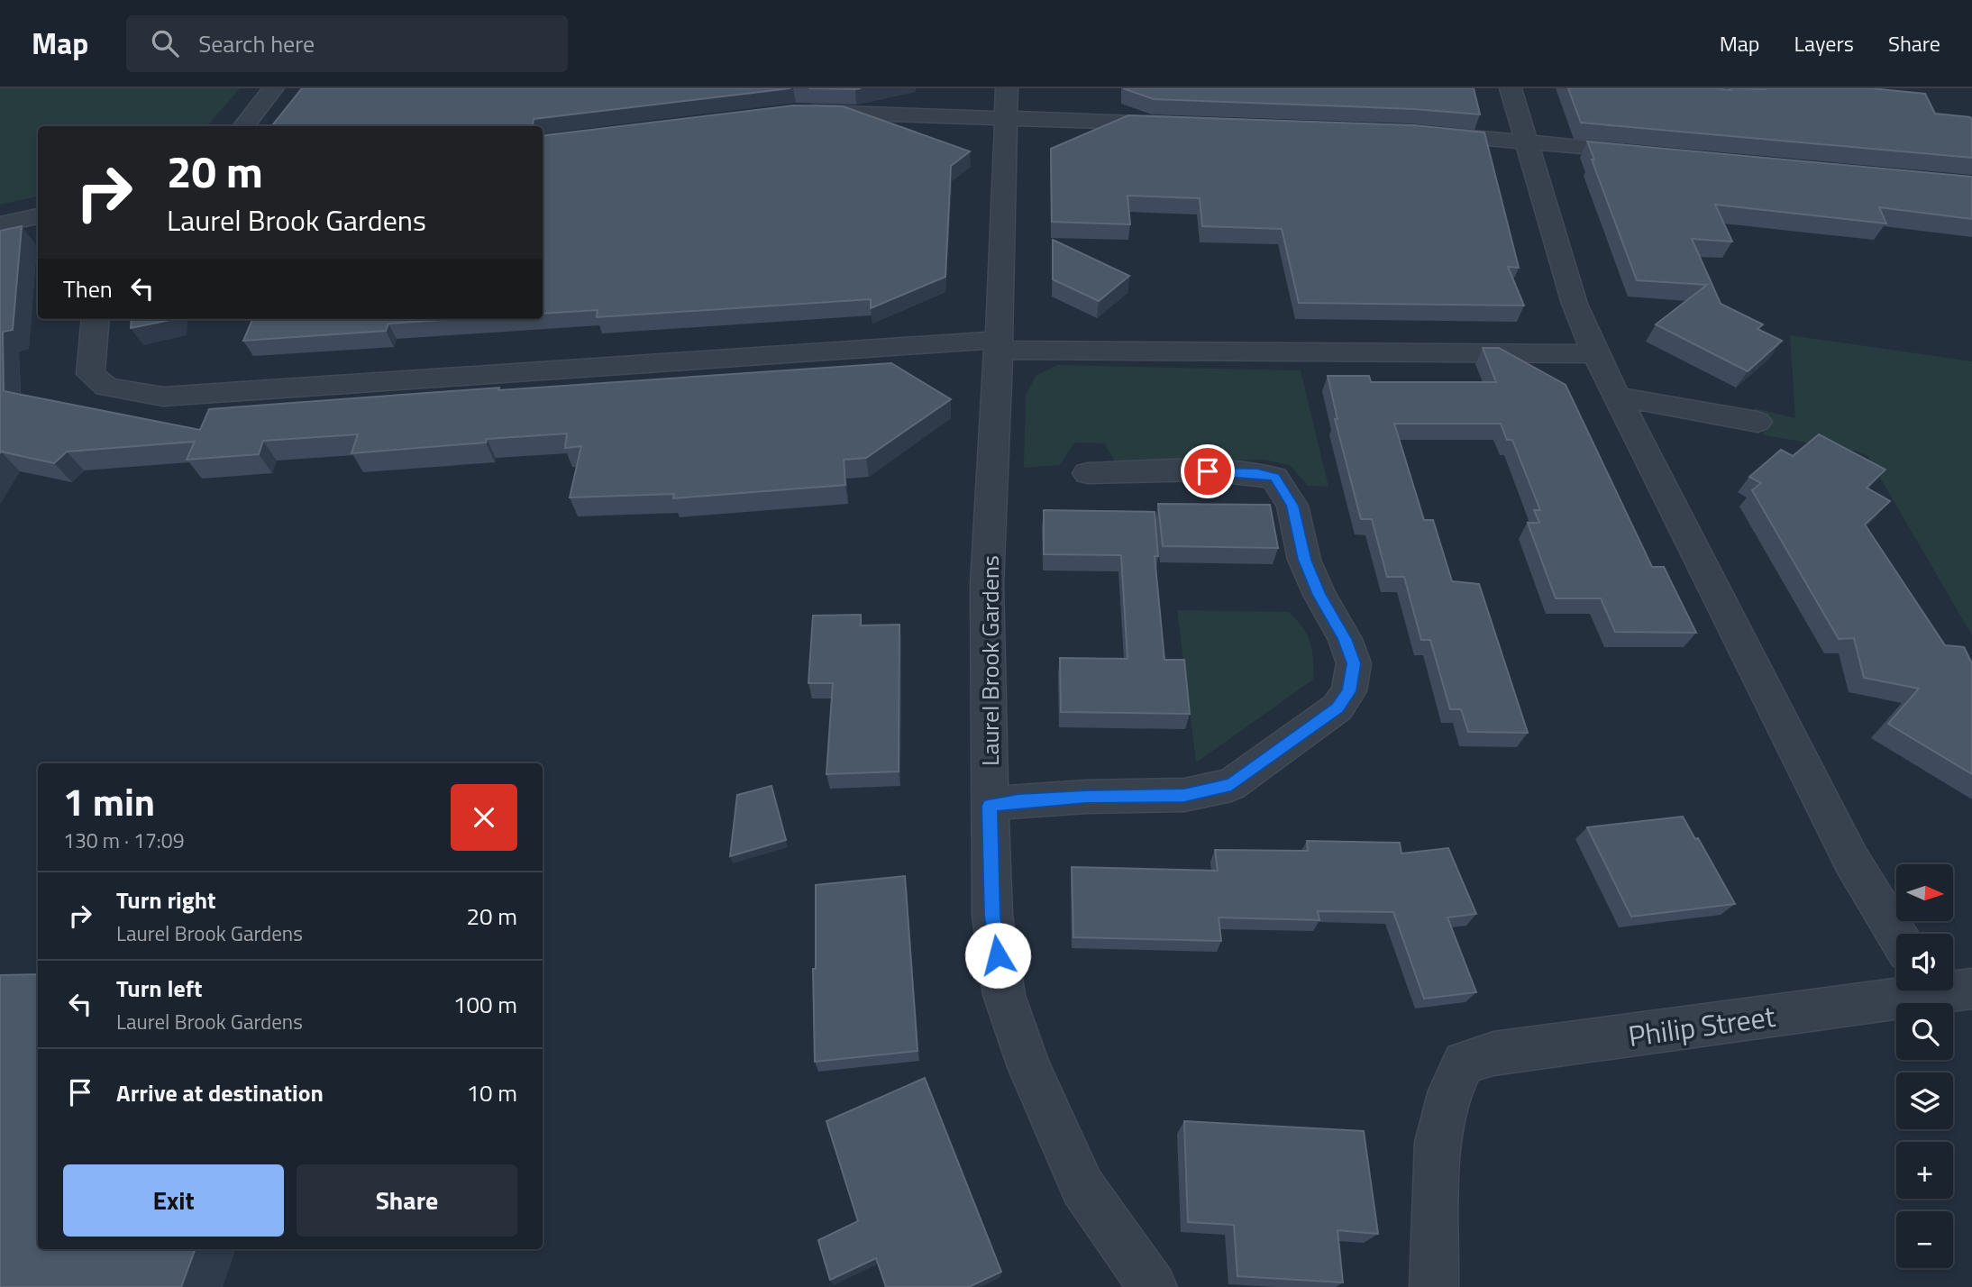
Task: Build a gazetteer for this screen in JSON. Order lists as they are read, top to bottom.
{
  "streets": {
    "street": ["Laurel Brook Gardens", "Philip Street"]
  },
  "north": "right",
  "page": {
    "header": "Map",
    "search": "Search here",
    "nav": ["Map", "Layers", "Share"],
    "turn": ["20 m", "Laurel Brook Gardens"],
    "then": "Then",
    "heading": ["1 min", "130 m · 17:09"],
    "map_buttons": ["+", "−"],
    "list": [
      {
        "name": "Turn right",
        "note": "Laurel Brook Gardens",
        "value": "20 m"
      },
      {
        "name": "Turn left",
        "note": "Laurel Brook Gardens",
        "value": "100 m"
      },
      {
        "name": "Arrive at destination",
        "value": "10 m"
      }
    ],
    "buttons": ["Exit", "Share"]
  }
}
